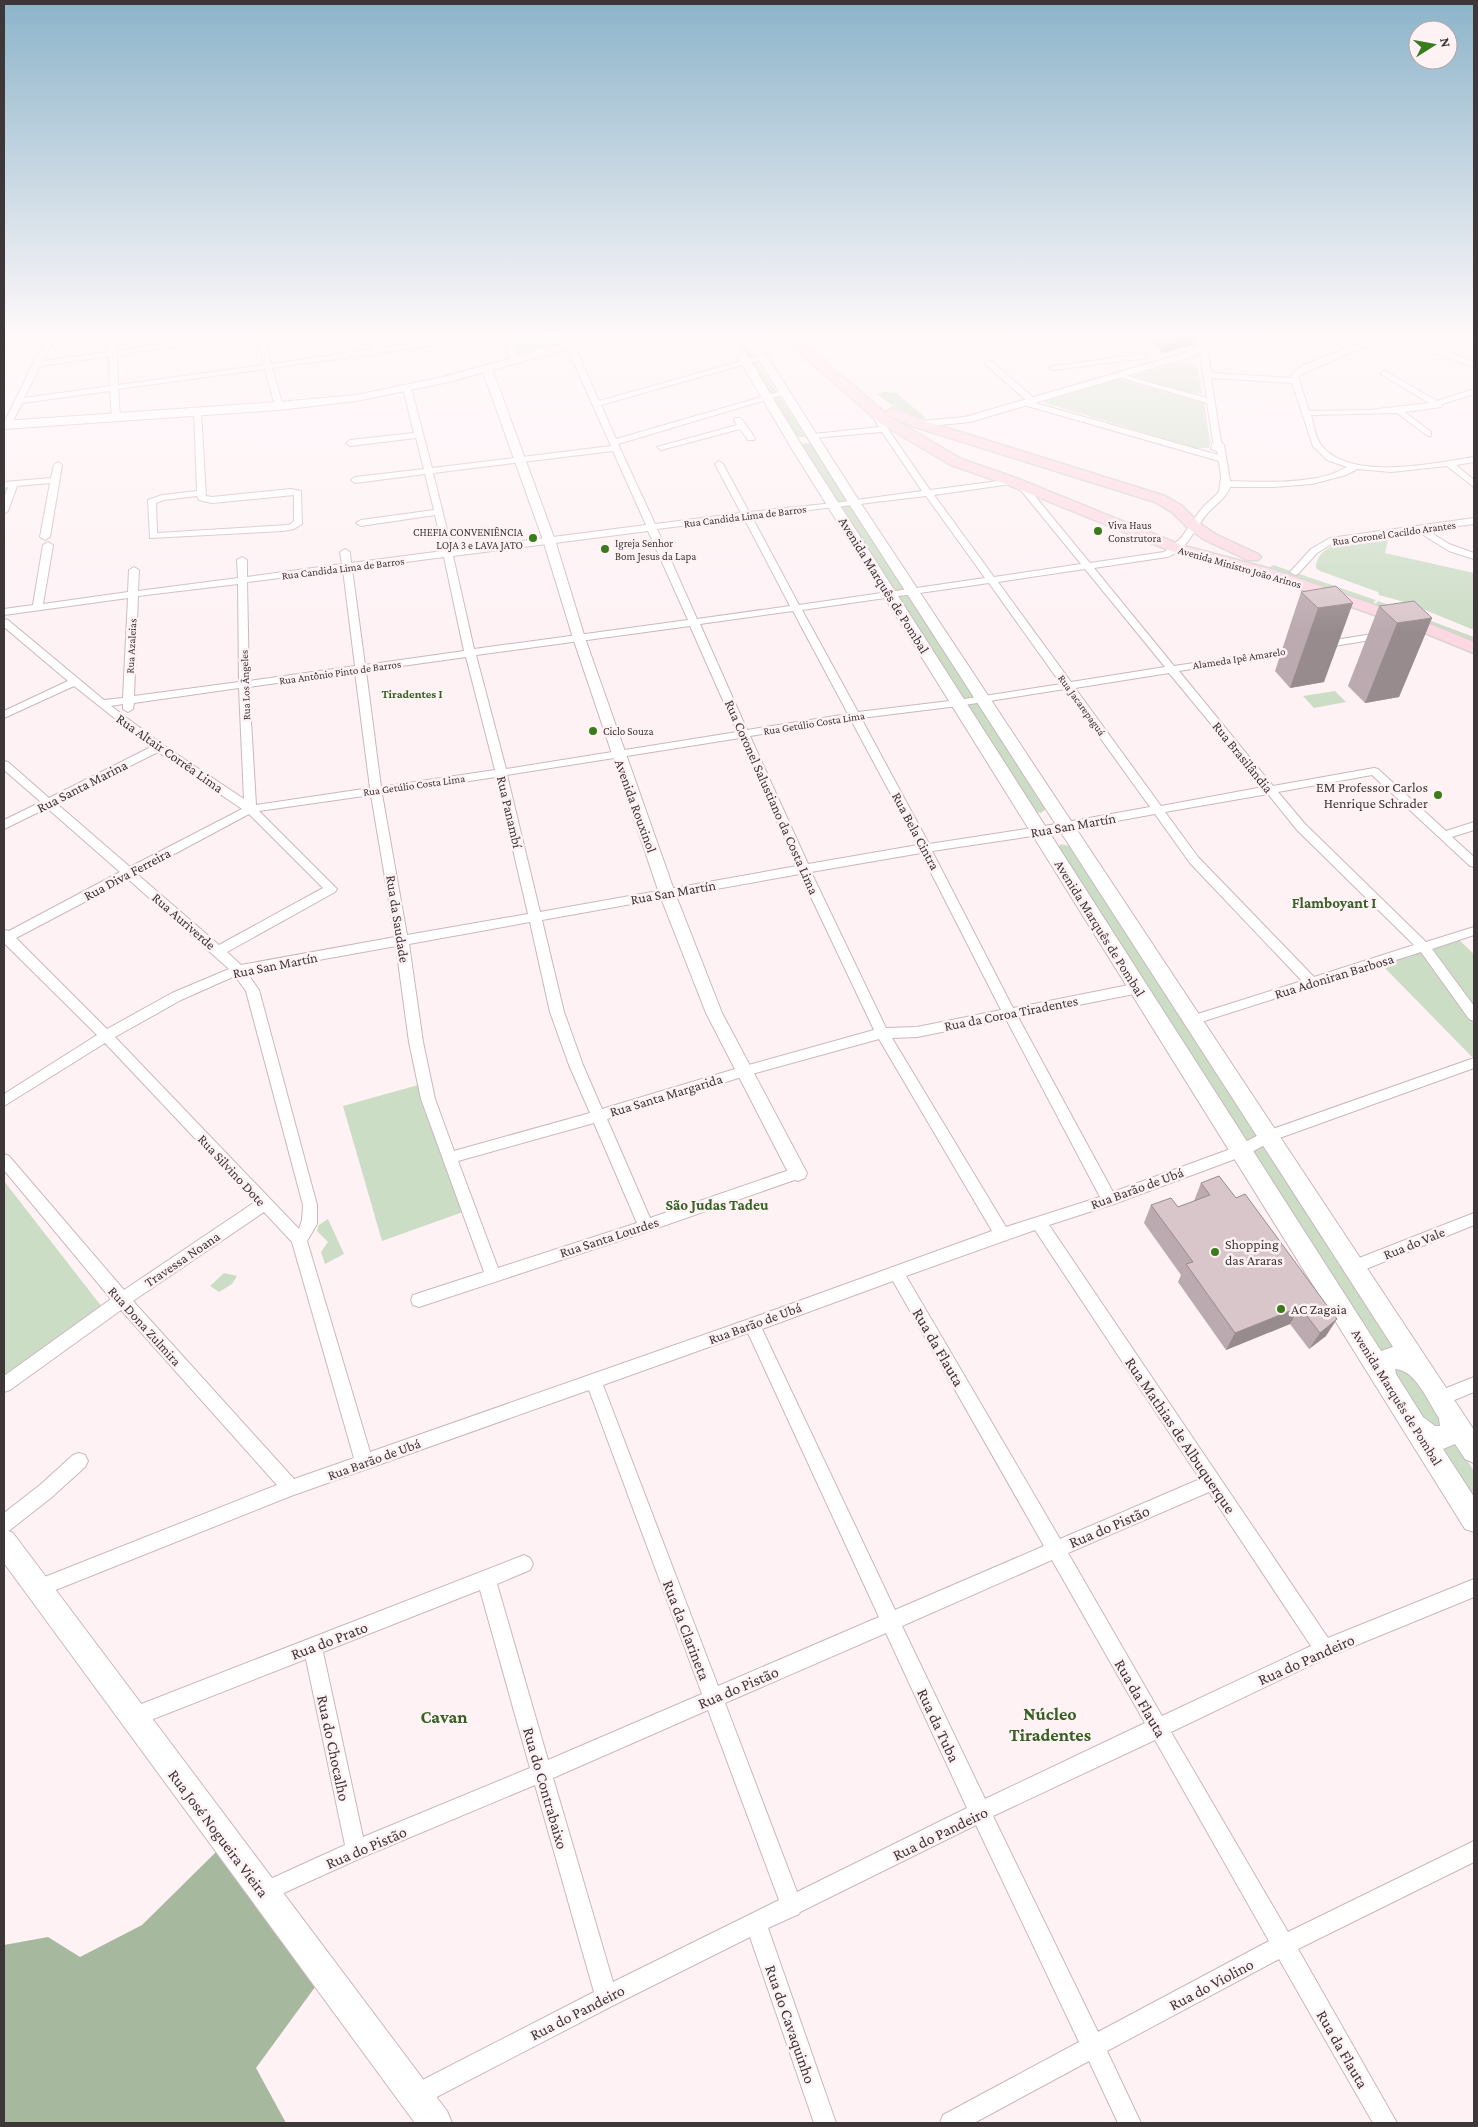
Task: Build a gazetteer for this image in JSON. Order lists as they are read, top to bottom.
{
  "streets": {
    "main road": ["Avenida Ministro João Arinos", "Avenida Marquês de Pombal", "Rua José Nogueira Vieira"],
    "street": [
      "Rua Candida Lima de Barros",
      "Rua Coronel Cacildo Arantes",
      "Rua Azaleias",
      "Alameda Ipê Amarelo",
      "Rua Antônio Pinto de Barros",
      "Rua Los Ângeles",
      "Rua Jacarepaguá",
      "Rua Getúlio Costa Lima",
      "Rua Altair Corrêa Lima",
      "Rua Brasilândia",
      "Rua Santa Marina",
      "Rua Coronel Salustiano da Costa Lima",
      "Avenida Rouxinol",
      "Rua Panambí",
      "Rua San Martín",
      "Rua Bela Cintra",
      "Rua Diva Ferreira",
      "Rua da Saudade",
      "Rua Auriverde",
      "Rua Adoniran Barbosa",
      "Rua da Coroa Tiradentes",
      "Rua Santa Margarida",
      "Rua Silvino Dote",
      "Rua Barão de Ubá",
      "Rua Santa Lourdes",
      "Rua do Vale",
      "Travessa Noana",
      "Rua Dona Zulmira",
      "Rua da Flauta",
      "Rua Mathias de Albuquerque",
      "Rua do Pistão",
      "Rua da Clarineta",
      "Rua do Prato",
      "Rua do Pandeiro",
      "Rua da Tuba",
      "Rua do Chocalho",
      "Rua do Contrabaixo",
      "Rua do Violino",
      "Rua do Cavaquinho"
    ]
  },
  "crossings": [
    ["Rua Candida Lima de Barros", "Avenida Marquês de Pombal"],
    ["Rua Candida Lima de Barros", "Rua Azaleias"],
    ["Rua Candida Lima de Barros", "Rua Los Ângeles"],
    ["Rua Candida Lima de Barros", "Rua Coronel Salustiano da Costa Lima"],
    ["Rua Candida Lima de Barros", "Avenida Rouxinol"],
    ["Rua Candida Lima de Barros", "Rua Panambí"],
    ["Rua Candida Lima de Barros", "Rua Bela Cintra"],
    ["Rua Candida Lima de Barros", "Rua da Saudade"],
    ["Rua Coronel Cacildo Arantes", "Avenida Ministro João Arinos"],
    ["Avenida Ministro João Arinos", "Alameda Ipê Amarelo"],
    ["Avenida Ministro João Arinos", "Rua Brasilândia"],
    ["Avenida Marquês de Pombal", "Rua Getúlio Costa Lima"],
    ["Avenida Marquês de Pombal", "Rua San Martín"],
    ["Avenida Marquês de Pombal", "Rua Adoniran Barbosa"],
    ["Avenida Marquês de Pombal", "Rua da Coroa Tiradentes"],
    ["Avenida Marquês de Pombal", "Rua Barão de Ubá"],
    ["Avenida Marquês de Pombal", "Rua do Vale"],
    ["Rua Azaleias", "Rua Antônio Pinto de Barros"],
    ["Rua Azaleias", "Rua Altair Corrêa Lima"],
    ["Alameda Ipê Amarelo", "Rua Brasilândia"],
    ["Rua Antônio Pinto de Barros", "Rua Los Ângeles"],
    ["Rua Antônio Pinto de Barros", "Rua Altair Corrêa Lima"],
    ["Rua Antônio Pinto de Barros", "Avenida Rouxinol"],
    ["Rua Antônio Pinto de Barros", "Rua Panambí"],
    ["Rua Antônio Pinto de Barros", "Rua da Saudade"],
    ["Rua Los Ângeles", "Rua Getúlio Costa Lima"],
    ["Rua Los Ângeles", "Rua Altair Corrêa Lima"],
    ["Rua Los Ângeles", "Rua Diva Ferreira"],
    ["Rua Jacarepaguá", "Rua San Martín"],
    ["Rua Jacarepaguá", "Rua Adoniran Barbosa"],
    ["Rua Getúlio Costa Lima", "Rua Altair Corrêa Lima"],
    ["Rua Getúlio Costa Lima", "Rua Coronel Salustiano da Costa Lima"],
    ["Rua Getúlio Costa Lima", "Avenida Rouxinol"],
    ["Rua Getúlio Costa Lima", "Rua Panambí"],
    ["Rua Getúlio Costa Lima", "Rua Bela Cintra"],
    ["Rua Getúlio Costa Lima", "Rua Diva Ferreira"],
    ["Rua Getúlio Costa Lima", "Rua da Saudade"],
    ["Rua Altair Corrêa Lima", "Rua Santa Marina"],
    ["Rua Altair Corrêa Lima", "Rua Diva Ferreira"],
    ["Rua Brasilândia", "Rua San Martín"],
    ["Rua Brasilândia", "Rua Adoniran Barbosa"],
    ["Rua Santa Marina", "Rua Auriverde"],
    ["Rua Coronel Salustiano da Costa Lima", "Rua San Martín"],
    ["Rua Coronel Salustiano da Costa Lima", "Rua da Coroa Tiradentes"],
    ["Rua Coronel Salustiano da Costa Lima", "Rua Santa Margarida"],
    ["Rua Coronel Salustiano da Costa Lima", "Rua Barão de Ubá"],
    ["Avenida Rouxinol", "Rua San Martín"],
    ["Avenida Rouxinol", "Rua Santa Margarida"],
    ["Avenida Rouxinol", "Rua Santa Lourdes"],
    ["Rua Panambí", "Rua San Martín"],
    ["Rua Panambí", "Rua Santa Margarida"],
    ["Rua Panambí", "Rua Santa Lourdes"],
    ["Rua San Martín", "Rua Bela Cintra"],
    ["Rua San Martín", "Rua da Saudade"],
    ["Rua San Martín", "Rua Auriverde"],
    ["Rua San Martín", "Rua Silvino Dote"],
    ["Rua Bela Cintra", "Rua da Coroa Tiradentes"],
    ["Rua Bela Cintra", "Rua Barão de Ubá"],
    ["Rua Diva Ferreira", "Rua Auriverde"],
    ["Rua Diva Ferreira", "Rua Silvino Dote"],
    ["Rua da Saudade", "Rua Santa Margarida"],
    ["Rua da Saudade", "Rua Santa Lourdes"],
    ["Rua Auriverde", "Rua Silvino Dote"],
    ["Rua da Coroa Tiradentes", "Rua Santa Margarida"],
    ["Rua Silvino Dote", "Rua Barão de Ubá"],
    ["Rua Silvino Dote", "Travessa Noana"],
    ["Rua Barão de Ubá", "Rua Dona Zulmira"],
    ["Rua Barão de Ubá", "Rua da Flauta"],
    ["Rua Barão de Ubá", "Rua Mathias de Albuquerque"],
    ["Rua Barão de Ubá", "Rua da Clarineta"],
    ["Rua Barão de Ubá", "Rua da Tuba"],
    ["Rua Barão de Ubá", "Rua José Nogueira Vieira"],
    ["Travessa Noana", "Rua Dona Zulmira"],
    ["Rua da Flauta", "Rua do Pistão"],
    ["Rua da Flauta", "Rua do Pandeiro"],
    ["Rua da Flauta", "Rua do Violino"],
    ["Rua Mathias de Albuquerque", "Rua do Pistão"],
    ["Rua Mathias de Albuquerque", "Rua do Pandeiro"],
    ["Rua do Pistão", "Rua da Clarineta"],
    ["Rua do Pistão", "Rua da Tuba"],
    ["Rua do Pistão", "Rua do Chocalho"],
    ["Rua do Pistão", "Rua do Contrabaixo"],
    ["Rua do Pistão", "Rua José Nogueira Vieira"],
    ["Rua da Clarineta", "Rua do Pandeiro"],
    ["Rua do Prato", "Rua do Chocalho"],
    ["Rua do Prato", "Rua do Contrabaixo"],
    ["Rua do Prato", "Rua José Nogueira Vieira"],
    ["Rua do Pandeiro", "Rua da Tuba"],
    ["Rua do Pandeiro", "Rua do Contrabaixo"],
    ["Rua do Pandeiro", "Rua José Nogueira Vieira"],
    ["Rua do Pandeiro", "Rua do Cavaquinho"],
    ["Rua da Tuba", "Rua do Violino"]
  ],
  "districts": [
    "Tiradentes I",
    "Flamboyant I",
    "São Judas Tadeu",
    "Núcleo Tiradentes",
    "Cavan"
  ],
  "places": [
    "Viva Haus Construtora",
    "CHEFIA CONVENIÊNCIA LOJA 3 e LAVA JATO",
    "Igreja Senhor Bom Jesus da Lapa",
    "Ciclo Souza",
    "EM Professor Carlos Henrique Schrader",
    "Shopping das Araras",
    "AC Zagaia"
  ],
  "north": "right"
}
